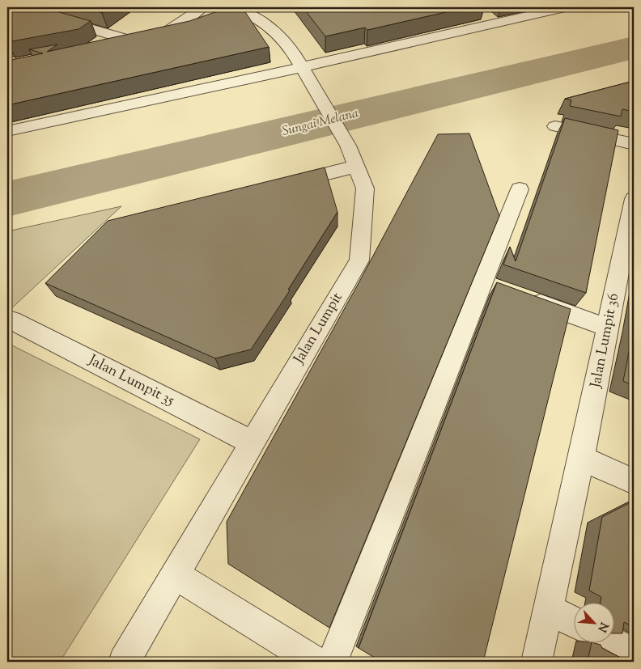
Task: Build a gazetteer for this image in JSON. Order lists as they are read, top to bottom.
{
  "streets": {
    "street": ["Jalan Lumpit", "Jalan Lumpit 36", "Jalan Lumpit 35"]
  },
  "crossings": [
    ["Jalan Lumpit", "Jalan Lumpit 35"]
  ],
  "water": ["Sungai Melana"],
  "north": "bottom right"
}
